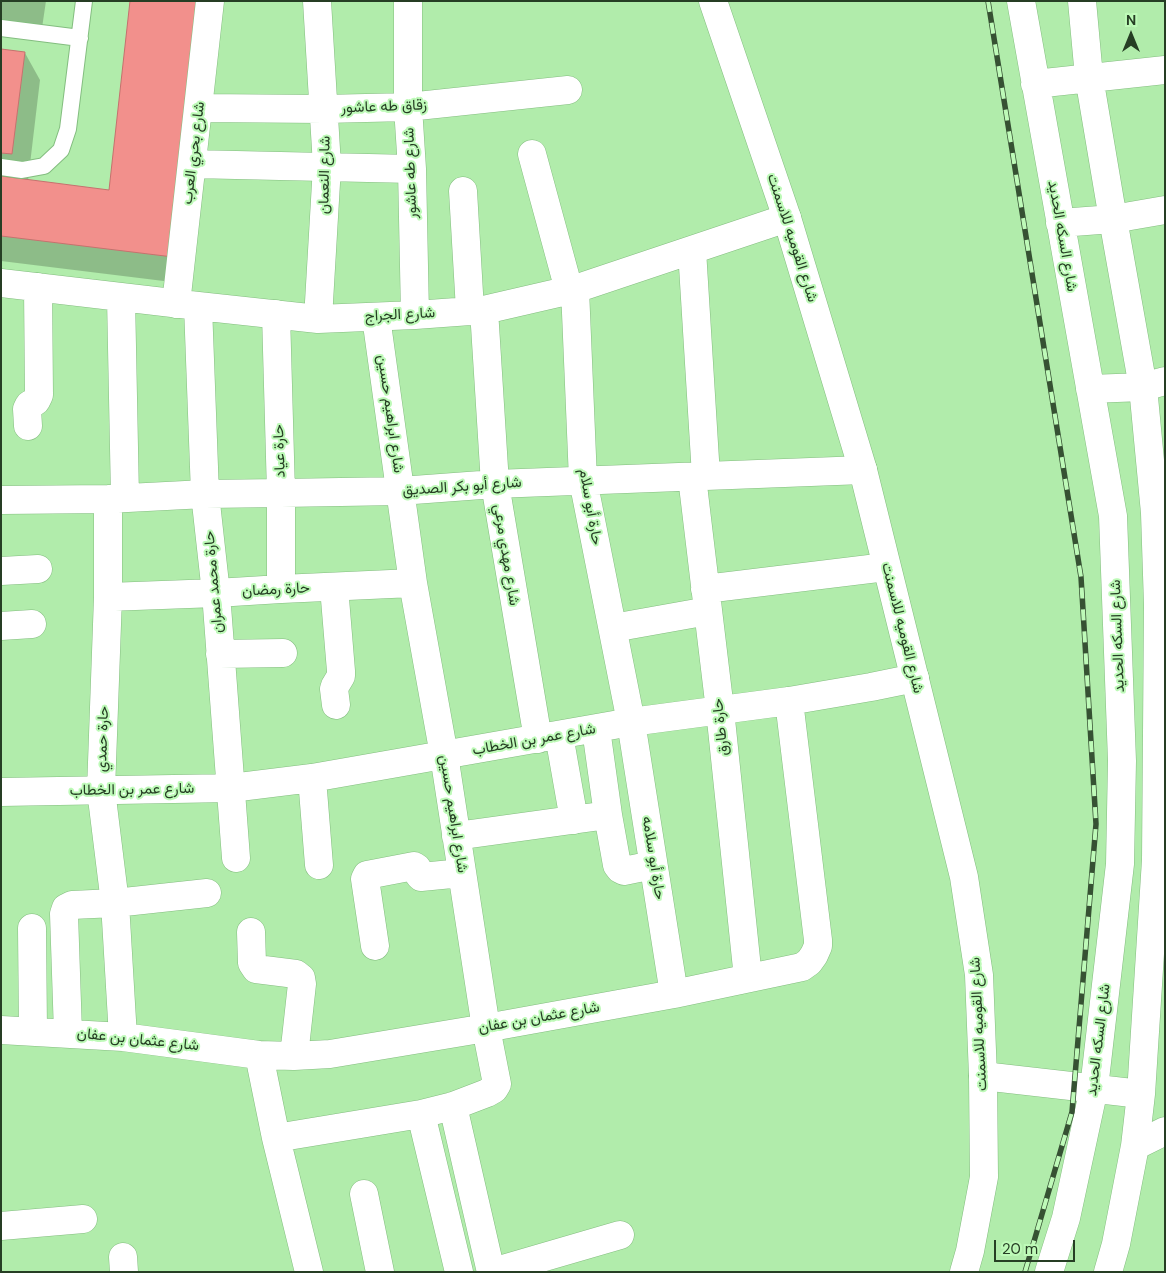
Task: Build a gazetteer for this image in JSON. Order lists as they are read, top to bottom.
{
  "streets": {
    "street": [
      "زقاق طه عاشور",
      "شارع بحري العرب",
      "شارع طه عاشور",
      "شارع النعمان",
      "شارع السكه الحديد",
      "شارع القوميه للاسمنت",
      "شارع الجراج",
      "شارع ابراهيم حسين",
      "حارة عياد",
      "شارع أبو بكر الصديق",
      "حارة أبو سلام",
      "شارع مهدي مرعي",
      "حارة محمد عمران",
      "حارة رمضان",
      "حارة طارق",
      "حارة حمدي",
      "شارع عمر بن الخطاب",
      "حارة أبو سلامه",
      "شارع عثمان بن عفان"
    ]
  },
  "crossings": [
    ["زقاق طه عاشور", "شارع بحري العرب"],
    ["زقاق طه عاشور", "شارع طه عاشور"],
    ["زقاق طه عاشور", "شارع النعمان"],
    ["شارع بحري العرب", "شارع الجراج"],
    ["شارع بحري العرب", "حارة محمد عمران"],
    ["شارع طه عاشور", "شارع الجراج"],
    ["شارع النعمان", "شارع الجراج"],
    ["شارع القوميه للاسمنت", "شارع الجراج"],
    ["شارع القوميه للاسمنت", "شارع أبو بكر الصديق"],
    ["شارع القوميه للاسمنت", "شارع عمر بن الخطاب"],
    ["شارع الجراج", "شارع ابراهيم حسين"],
    ["شارع الجراج", "حارة عياد"],
    ["شارع الجراج", "حارة أبو سلام"],
    ["شارع الجراج", "شارع مهدي مرعي"],
    ["شارع الجراج", "حارة محمد عمران"],
    ["شارع الجراج", "حارة طارق"],
    ["شارع الجراج", "حارة حمدي"],
    ["شارع ابراهيم حسين", "شارع أبو بكر الصديق"],
    ["شارع ابراهيم حسين", "حارة رمضان"],
    ["شارع ابراهيم حسين", "شارع عمر بن الخطاب"],
    ["شارع ابراهيم حسين", "شارع عثمان بن عفان"],
    ["حارة عياد", "شارع أبو بكر الصديق"],
    ["حارة عياد", "حارة رمضان"],
    ["شارع أبو بكر الصديق", "حارة أبو سلام"],
    ["شارع أبو بكر الصديق", "شارع مهدي مرعي"],
    ["شارع أبو بكر الصديق", "حارة محمد عمران"],
    ["شارع أبو بكر الصديق", "حارة طارق"],
    ["شارع أبو بكر الصديق", "حارة حمدي"],
    ["حارة أبو سلام", "شارع عمر بن الخطاب"],
    ["حارة أبو سلام", "حارة أبو سلامه"],
    ["شارع مهدي مرعي", "شارع عمر بن الخطاب"],
    ["حارة محمد عمران", "حارة رمضان"],
    ["حارة محمد عمران", "شارع عمر بن الخطاب"],
    ["حارة رمضان", "حارة حمدي"],
    ["حارة طارق", "شارع عمر بن الخطاب"],
    ["حارة طارق", "شارع عثمان بن عفان"],
    ["حارة حمدي", "شارع عمر بن الخطاب"],
    ["حارة حمدي", "شارع عثمان بن عفان"],
    ["شارع عمر بن الخطاب", "حارة أبو سلامه"],
    ["شارع عمر بن الخطاب", "شارع عثمان بن عفان"],
    ["حارة أبو سلامه", "شارع عثمان بن عفان"]
  ],
  "scale_bar": "20 m",
  "north": "top"
}
